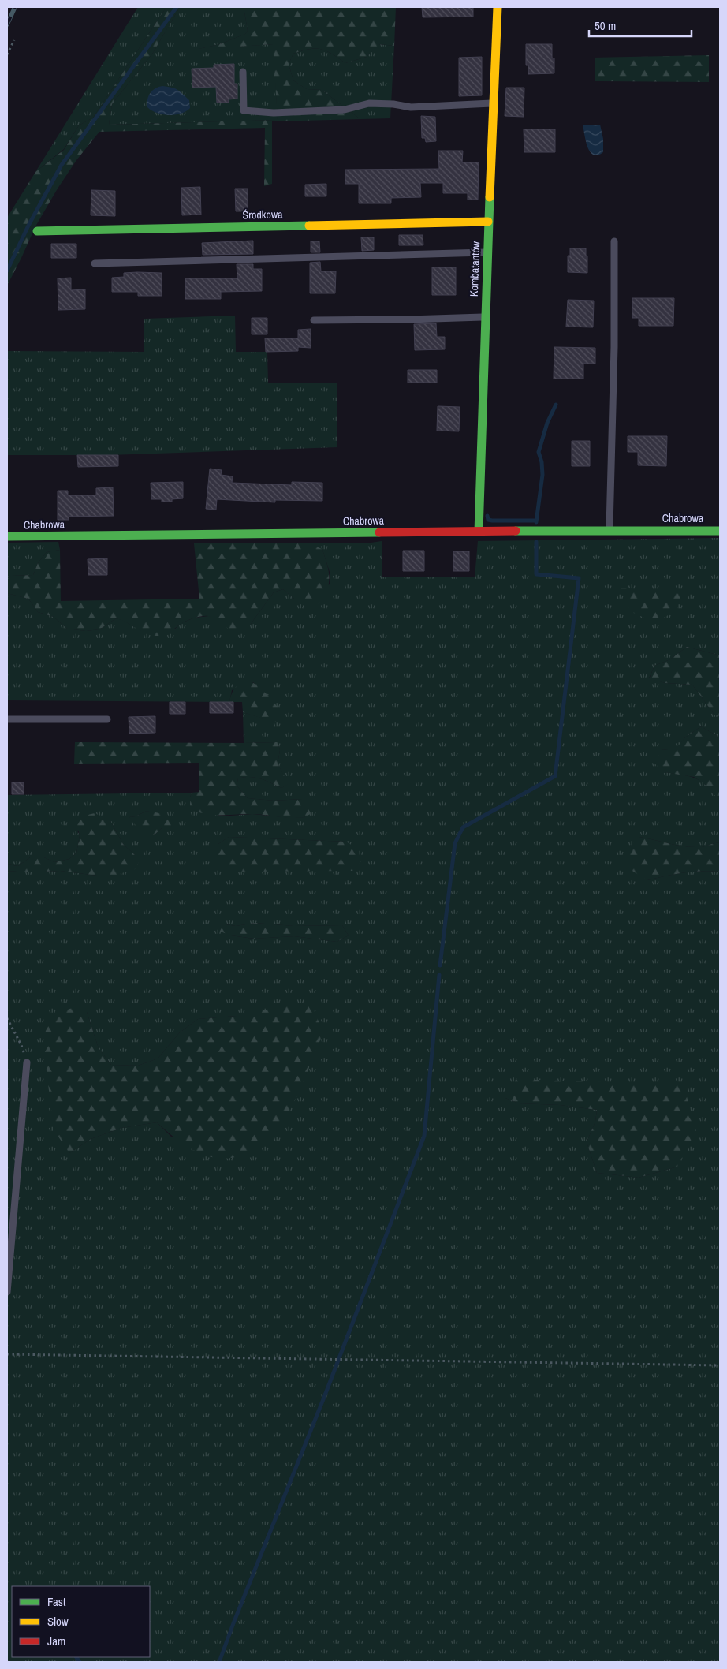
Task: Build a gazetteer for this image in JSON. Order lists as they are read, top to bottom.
{
  "streets": {
    "street": ["Środkowa", "Kombatantów", "Chabrowa"]
  },
  "crossings": [
    ["Środkowa", "Kombatantów"],
    ["Kombatantów", "Chabrowa"]
  ],
  "legend": ["Fast", "Slow", "Jam"],
  "scale_bar": "50 m"
}
